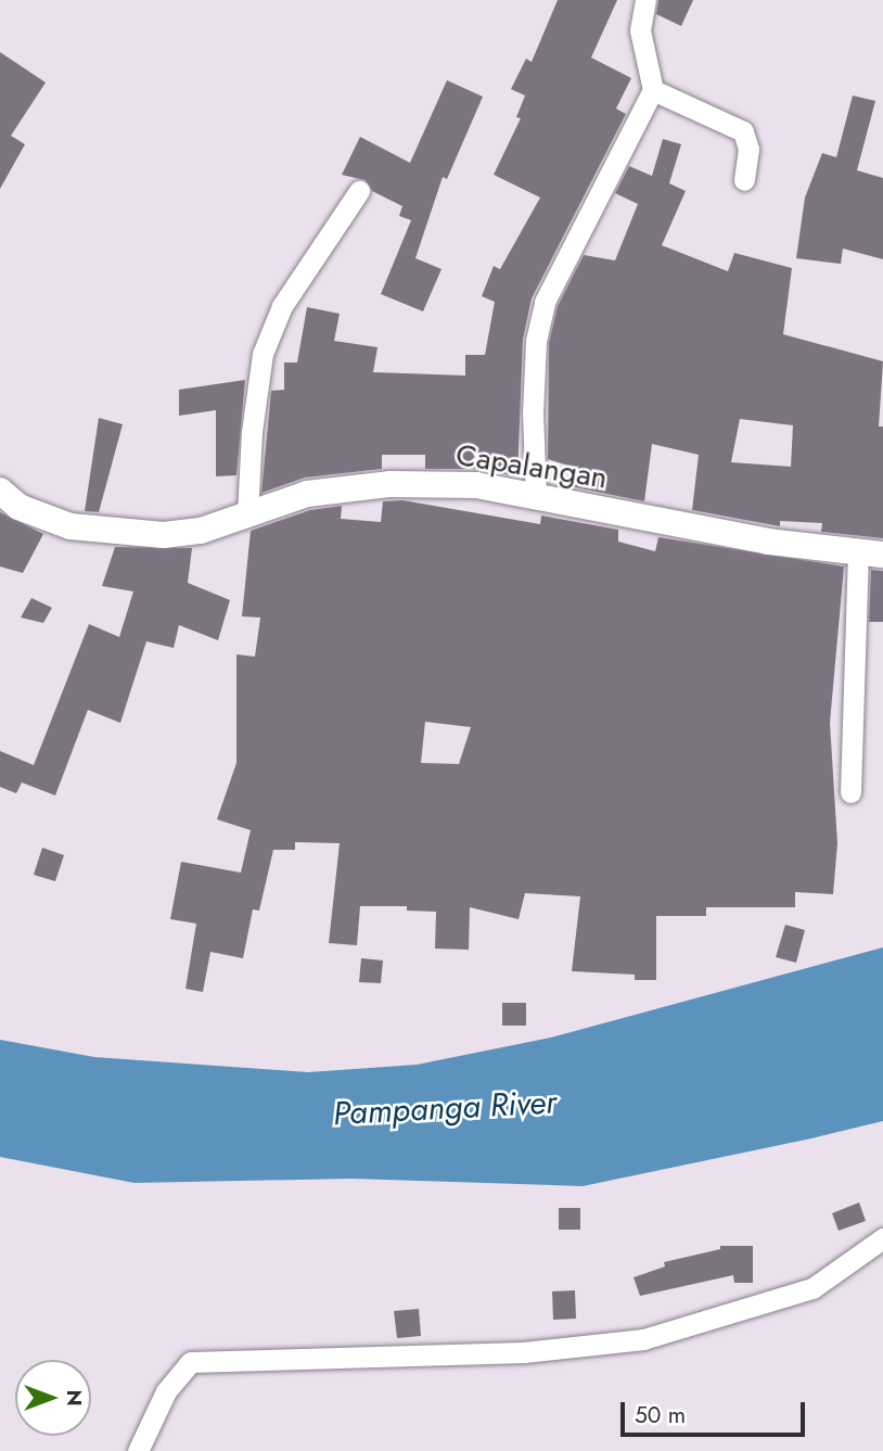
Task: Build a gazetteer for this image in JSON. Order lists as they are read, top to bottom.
{
  "streets": {
    "street": ["Capalangan"]
  },
  "water": ["Pampanga River"],
  "scale_bar": "50 m",
  "north": "right"
}
